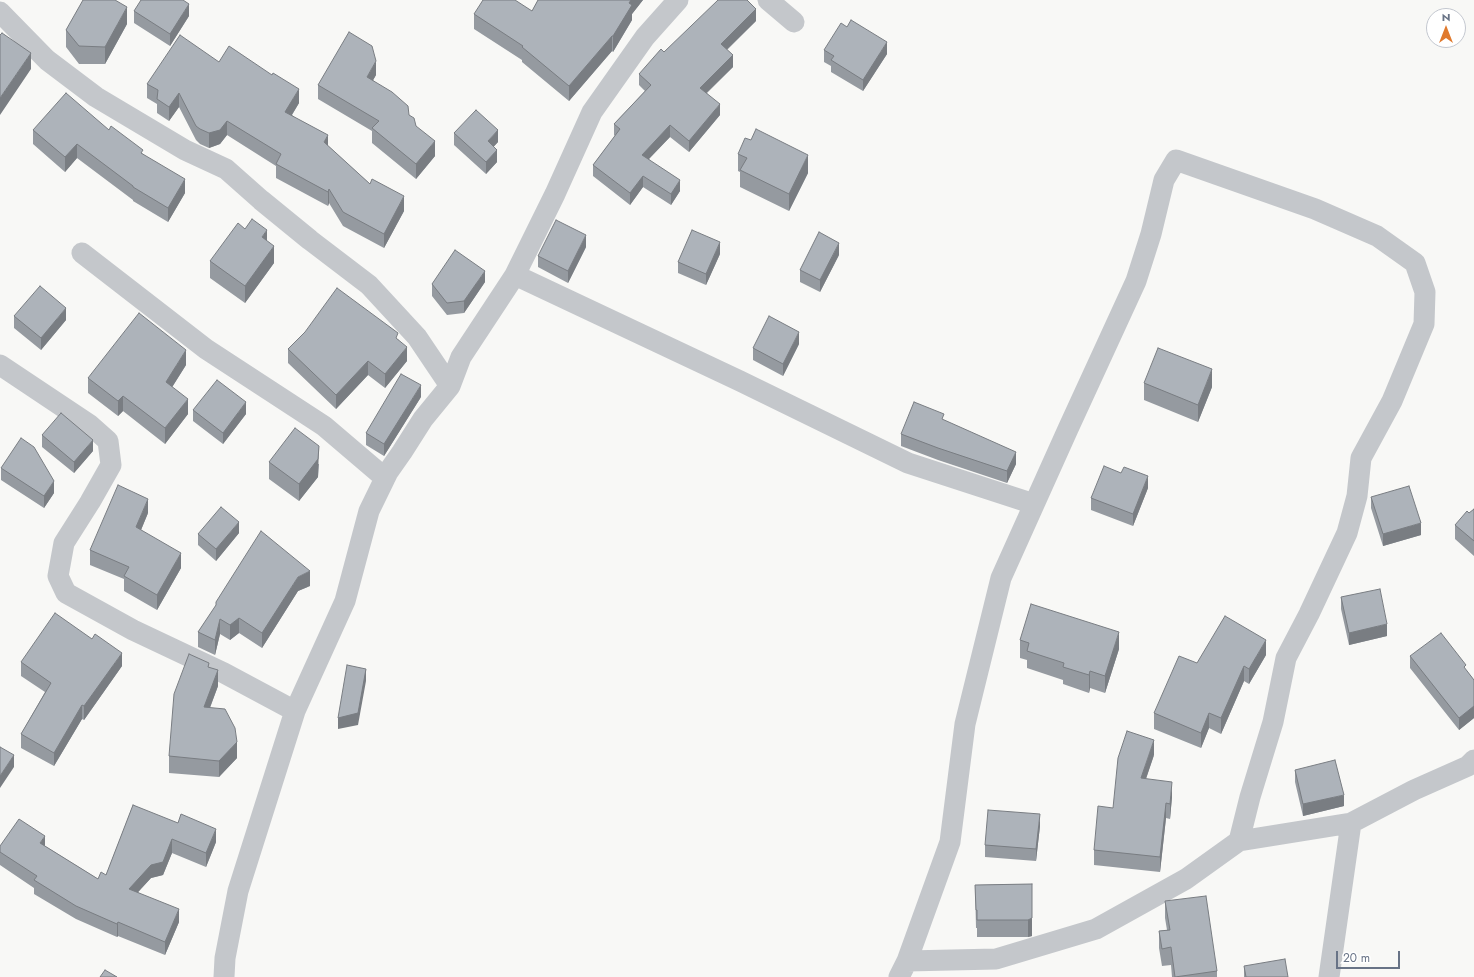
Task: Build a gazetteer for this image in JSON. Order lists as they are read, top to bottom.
{
  "scale_bar": "20 m",
  "north": "top"
}
